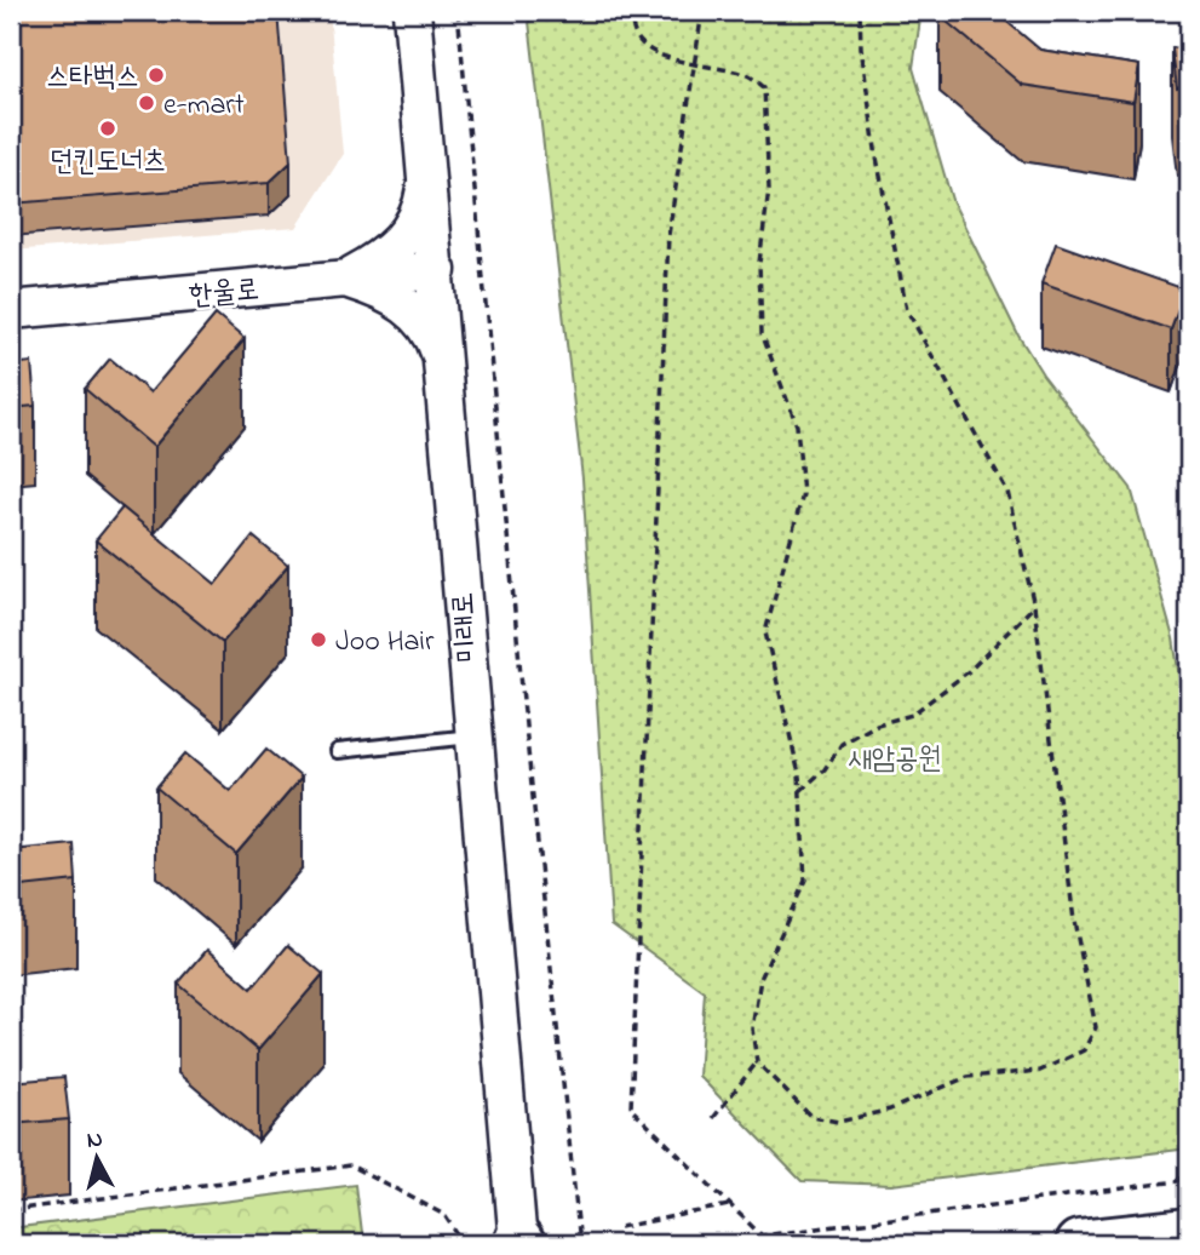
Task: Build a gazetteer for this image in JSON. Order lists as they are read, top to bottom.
{
  "streets": {
    "main road": ["한울로", "미래로"]
  },
  "crossings": [
    ["한울로", "미래로"]
  ],
  "parks": ["새암공원"],
  "places": [
    "스타벅스",
    "e-mart",
    "던킨도너츠",
    "Joo Hair"
  ],
  "north": "top"
}
